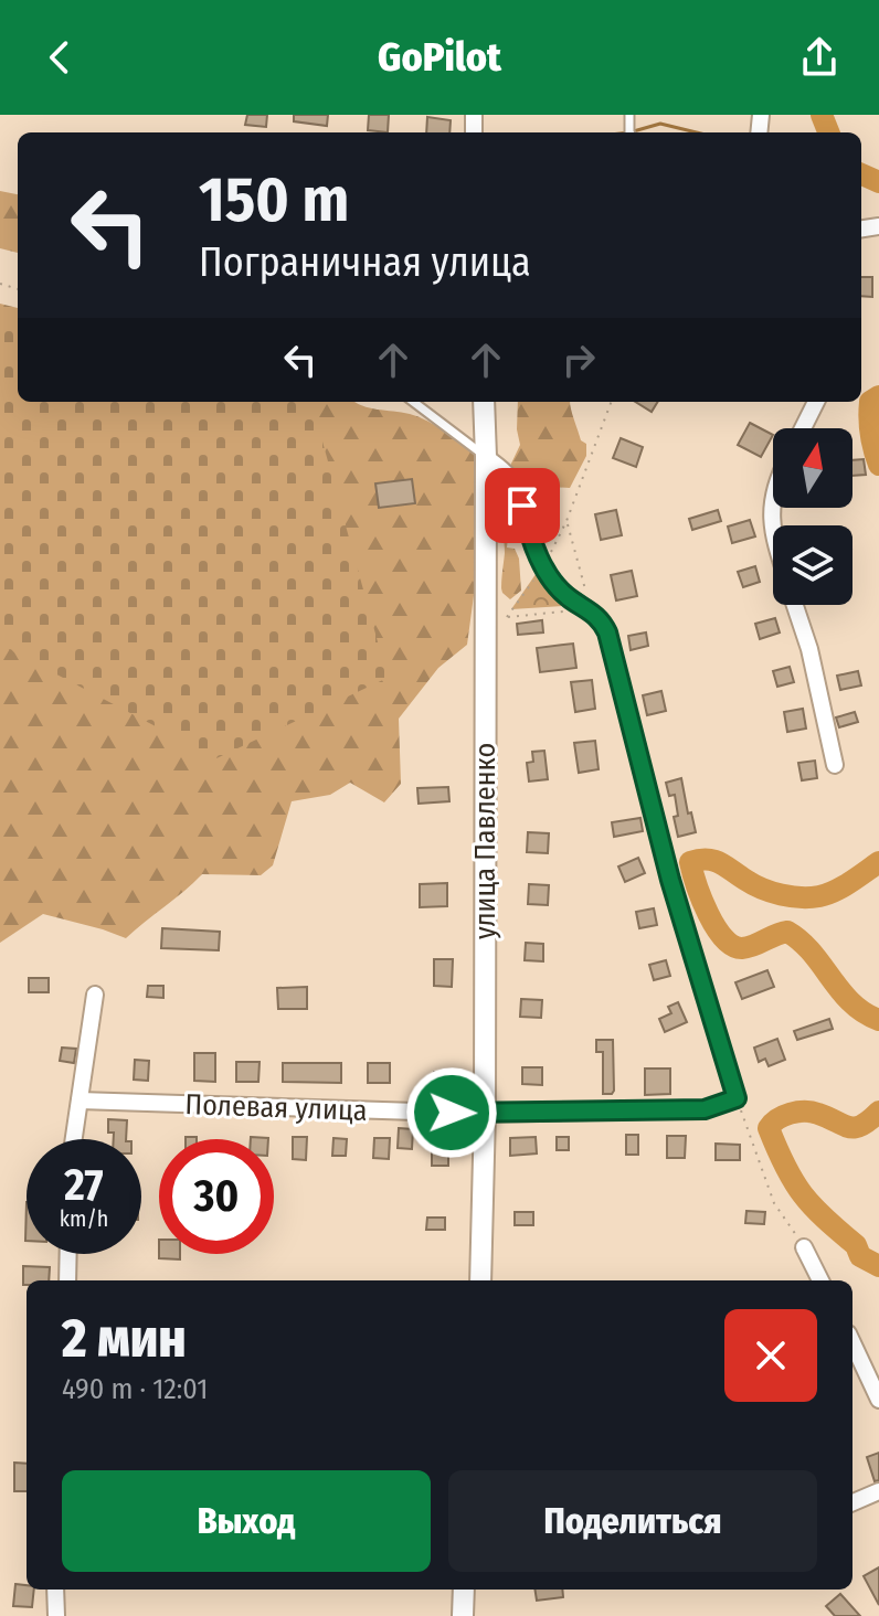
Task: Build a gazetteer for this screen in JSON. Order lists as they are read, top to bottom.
{
  "streets": {
    "street": ["улица Павленко", "Полевая улица"]
  },
  "crossings": [
    ["улица Павленко", "Полевая улица"]
  ],
  "north": "top",
  "page": {
    "header": "GoPilot",
    "turn": ["150 m", "Пограничная улица"],
    "speed": "27 km/h",
    "limit": "30",
    "heading": ["2 мин", "490 m · 12:01"],
    "buttons": ["Выход", "Поделиться"]
  }
}
